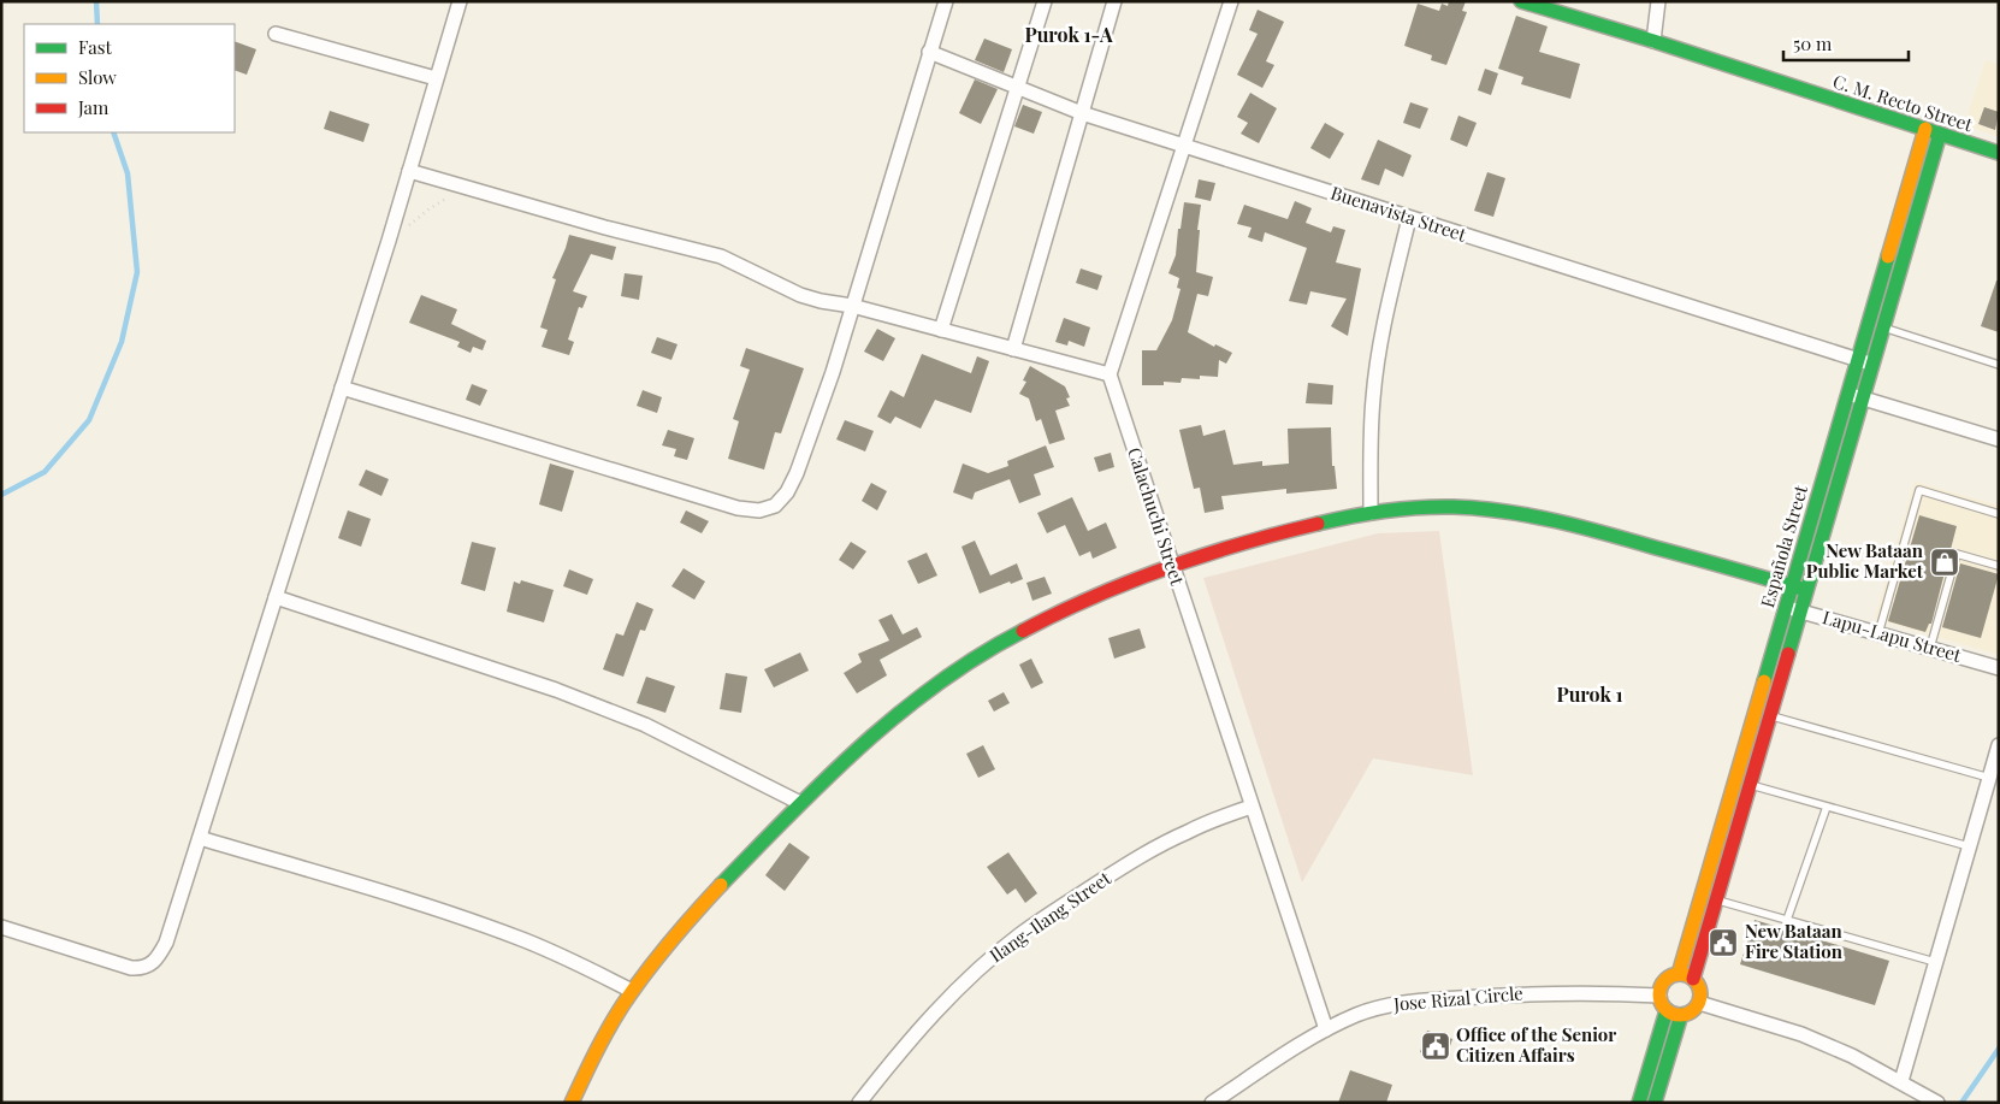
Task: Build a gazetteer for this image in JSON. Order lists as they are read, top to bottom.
{
  "streets": {
    "street": [
      "C. M. Recto Street",
      "Buenavista Street",
      "Calachuchi Street",
      "Española Street",
      "Lapu-Lapu Street",
      "Ilang-Ilang Street",
      "Jose Rizal Circle"
    ]
  },
  "crossings": [
    ["C. M. Recto Street", "Española Street"],
    ["Buenavista Street", "Española Street"],
    ["Calachuchi Street", "Ilang-Ilang Street"],
    ["Calachuchi Street", "Jose Rizal Circle"],
    ["Española Street", "Lapu-Lapu Street"],
    ["Española Street", "Jose Rizal Circle"]
  ],
  "districts": ["Purok 1-A", "Purok 1"],
  "places": {
    "shop": ["New Bataan Public Market"],
    "public building": ["New Bataan Fire Station", "Office of the Senior Citizen Affairs"]
  },
  "legend": ["Fast", "Slow", "Jam"],
  "scale_bar": "50 m"
}
